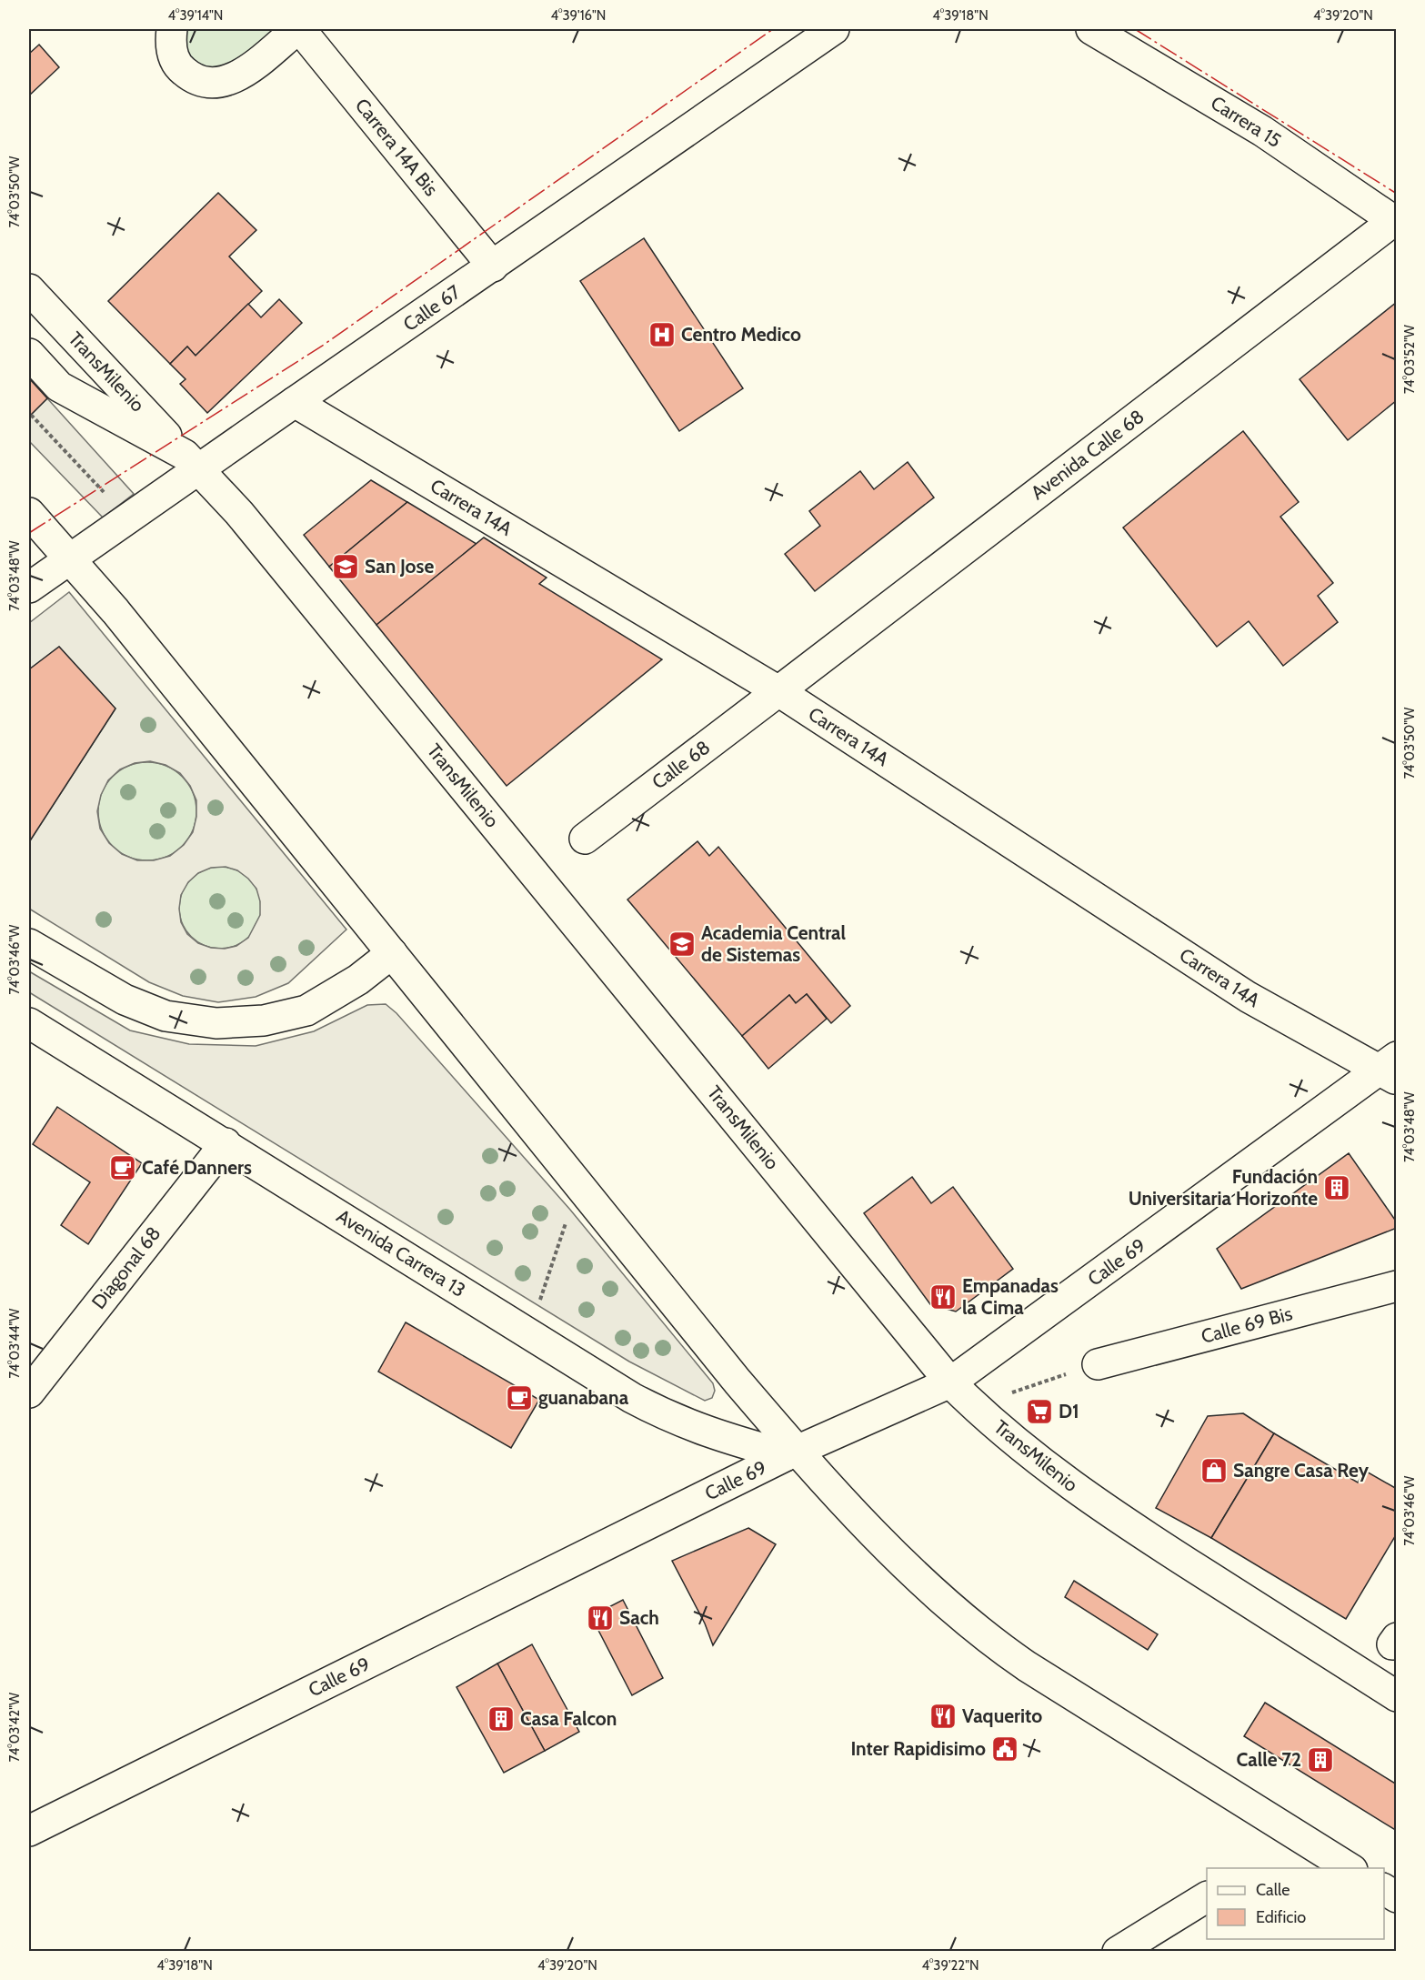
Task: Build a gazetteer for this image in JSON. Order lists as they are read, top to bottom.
{
  "streets": {
    "street": [
      "Carrera 15",
      "Carrera 14A Bis",
      "Calle 67",
      "TransMilenio",
      "Avenida Calle 68",
      "Carrera 14A",
      "Calle 68",
      "Avenida Carrera 13",
      "Calle 69",
      "Diagonal 68",
      "Calle 69 Bis"
    ]
  },
  "crossings": [
    ["Carrera 15", "Avenida Calle 68"],
    ["Carrera 14A Bis", "Calle 67"],
    ["Calle 67", "TransMilenio"],
    ["Calle 67", "Carrera 14A"],
    ["TransMilenio", "Calle 69"],
    ["Avenida Calle 68", "Carrera 14A"],
    ["Avenida Calle 68", "Calle 68"],
    ["Carrera 14A", "Calle 68"],
    ["Carrera 14A", "Calle 69"],
    ["Avenida Carrera 13", "Calle 69"],
    ["Avenida Carrera 13", "Diagonal 68"]
  ],
  "places": {
    "hospital": ["Centro Medico"],
    "school or university": ["San Jose", "Academia Central de Sistemas"],
    "cafe": ["Café Danners", "guanabana"],
    "building": ["Fundación Universitaria Horizonte", "Casa Falcon", "Calle 72"],
    "restaurant": ["Empanadas la Cima", "Sach", "Vaquerito"],
    "supermarket": ["D1"],
    "shop": ["Sangre Casa Rey"],
    "public building": ["Inter Rapidisimo"]
  },
  "legend": ["Calle", "Edificio"],
  "coordinates": [
    "4°39'14\"N",
    "4°39'16\"N",
    "4°39'18\"N",
    "4°39'20\"N",
    "74°03'50\"W",
    "74°03'52\"W",
    "74°03'48\"W",
    "74°03'46\"W",
    "74°03'44\"W",
    "74°03'42\"W",
    "4°39'22\"N"
  ]
}
